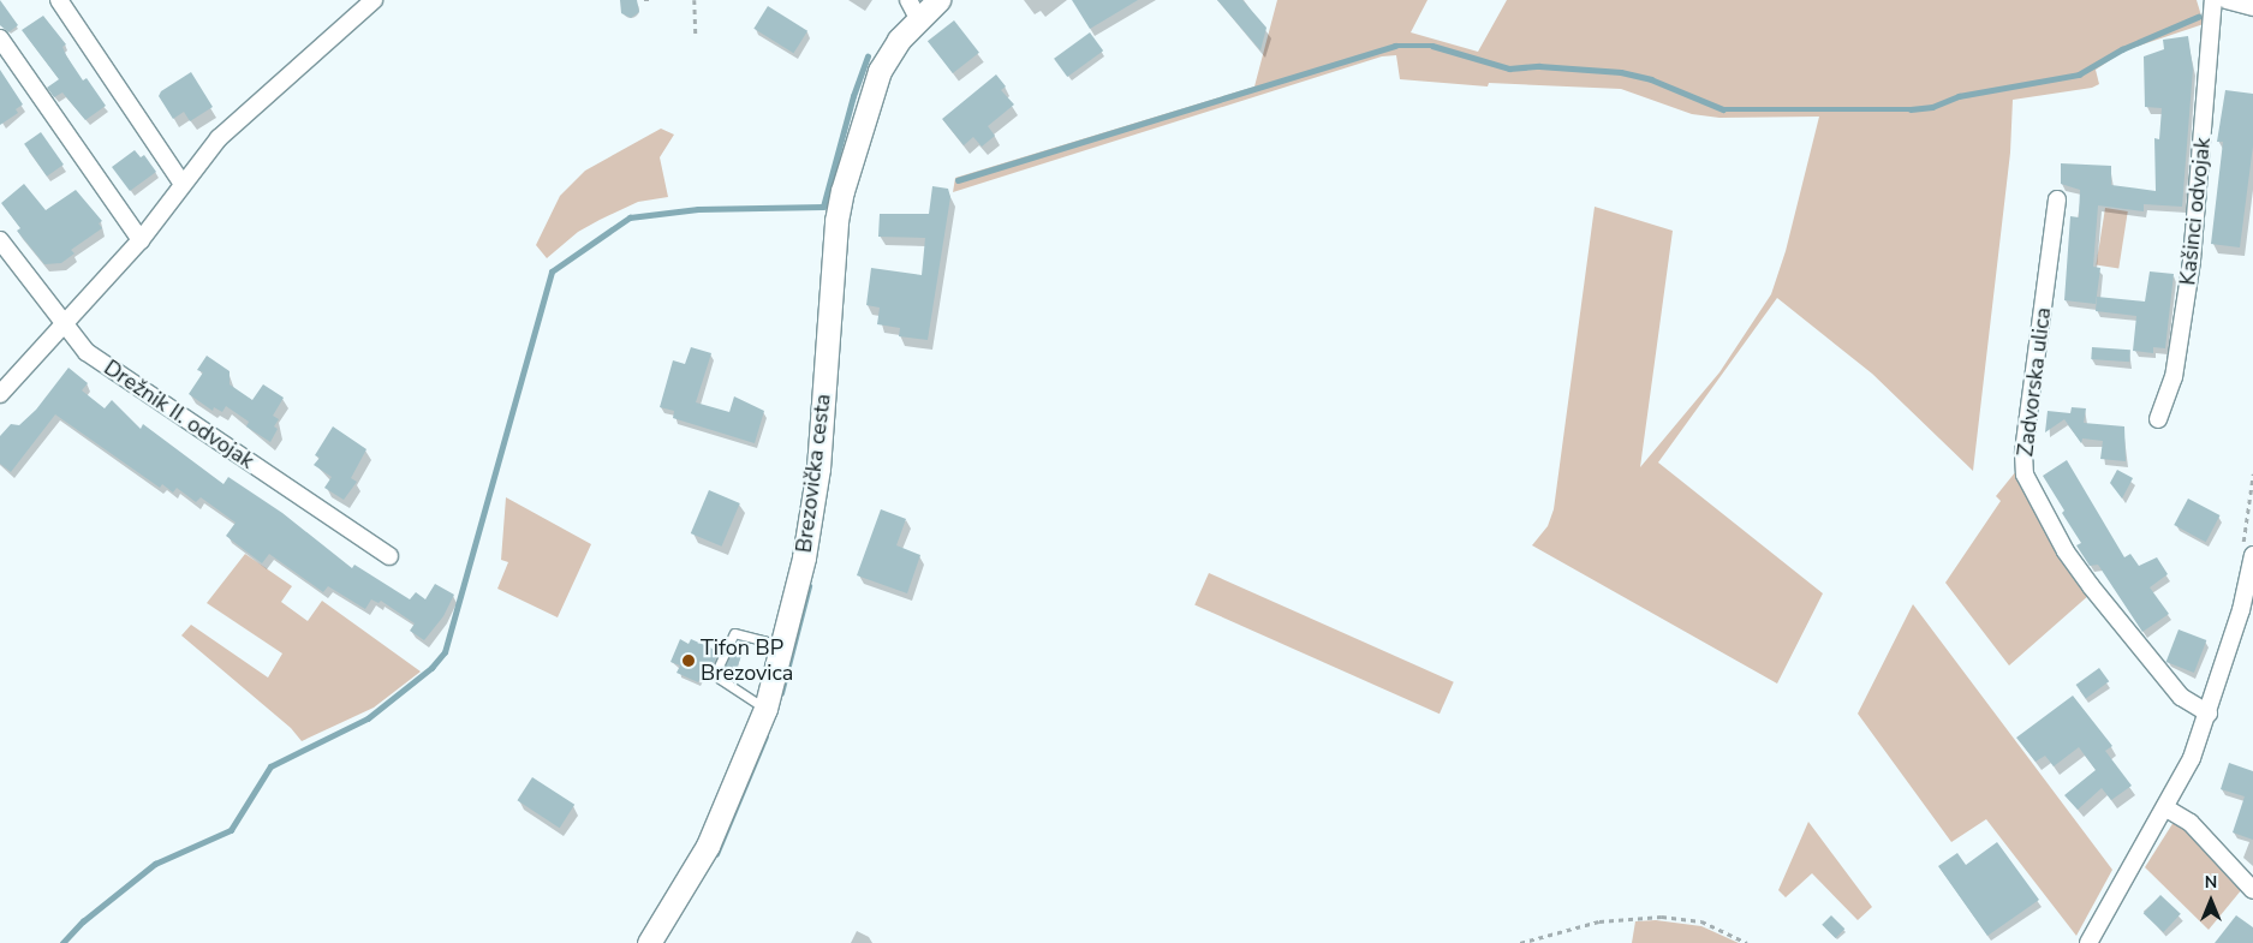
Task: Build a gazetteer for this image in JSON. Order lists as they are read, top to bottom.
{
  "streets": {
    "main road": ["Brezovička cesta"],
    "street": ["Kašinci odvojak", "Zadvorska ulica", "Drežnik II. odvojak"]
  },
  "places": ["Tifon BP Brezovica"],
  "north": "top"
}
